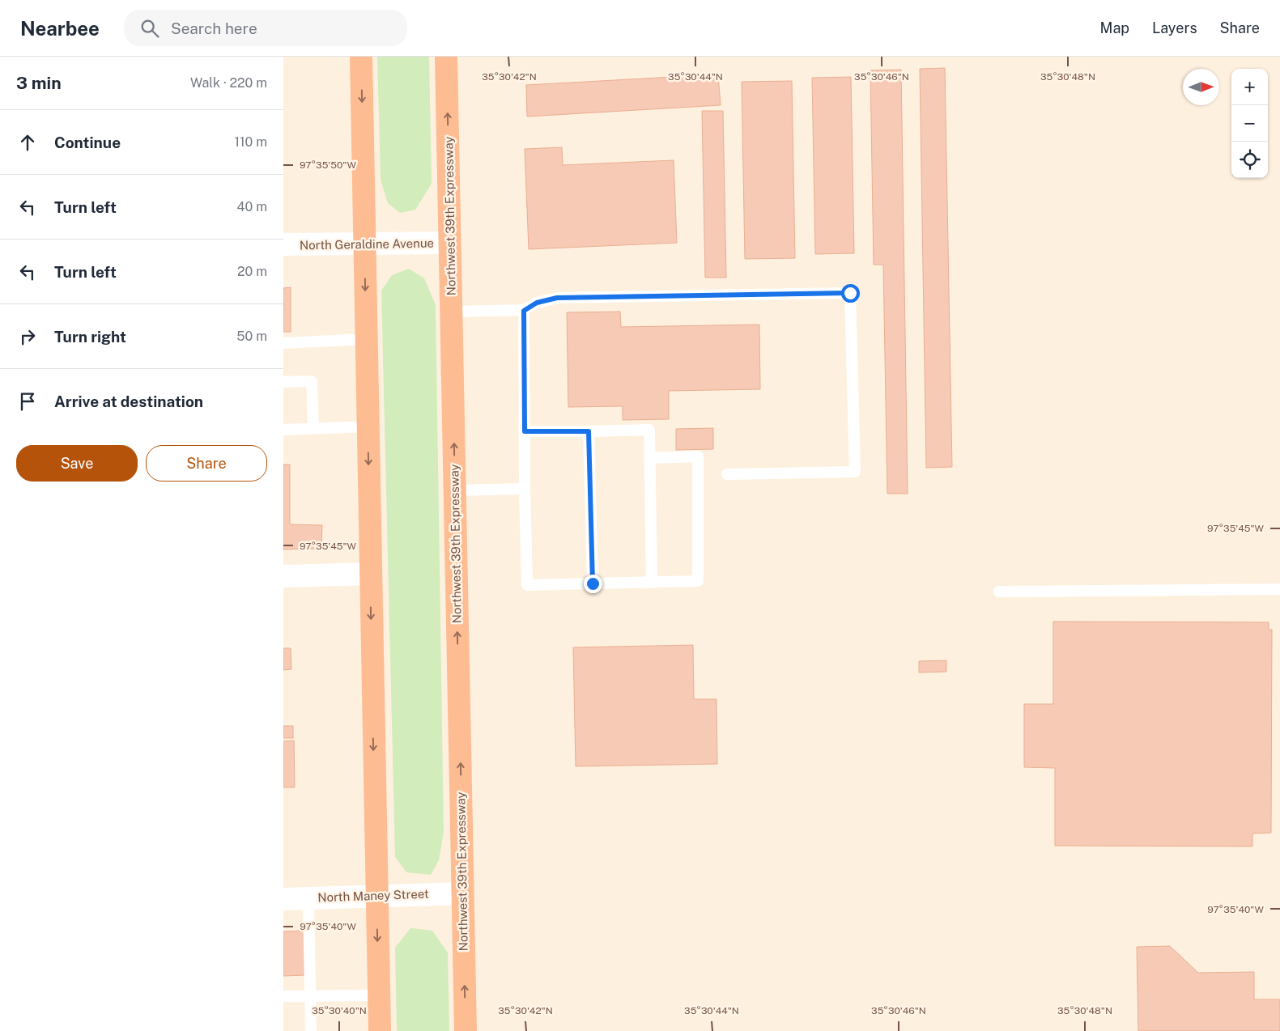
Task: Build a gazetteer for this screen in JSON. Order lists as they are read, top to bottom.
{
  "streets": {
    "highway": ["Northwest 39th Expressway"],
    "street": ["North Geraldine Avenue", "North Maney Street"]
  },
  "crossings": [
    ["Northwest 39th Expressway", "North Geraldine Avenue"],
    ["Northwest 39th Expressway", "North Maney Street"]
  ],
  "north": "right",
  "page": {
    "header": "Nearbee",
    "search": "Search here",
    "nav": ["Map", "Layers", "Share"],
    "heading": ["3 min", "Walk · 220 m"],
    "map_buttons": ["+", "−"],
    "list": [
      ["Continue", "110 m"],
      ["Turn left", "40 m"],
      ["Turn left", "20 m"],
      ["Turn right", "50 m"],
      "Arrive at destination"
    ],
    "buttons": ["Save", "Share"]
  },
  "coordinates": [
    "35°30'42\"N",
    "35°30'44\"N",
    "35°30'46\"N",
    "35°30'48\"N",
    "97°35'50\"W",
    "97°35'45\"W",
    "97°35'40\"W",
    "35°30'40\"N"
  ]
}
